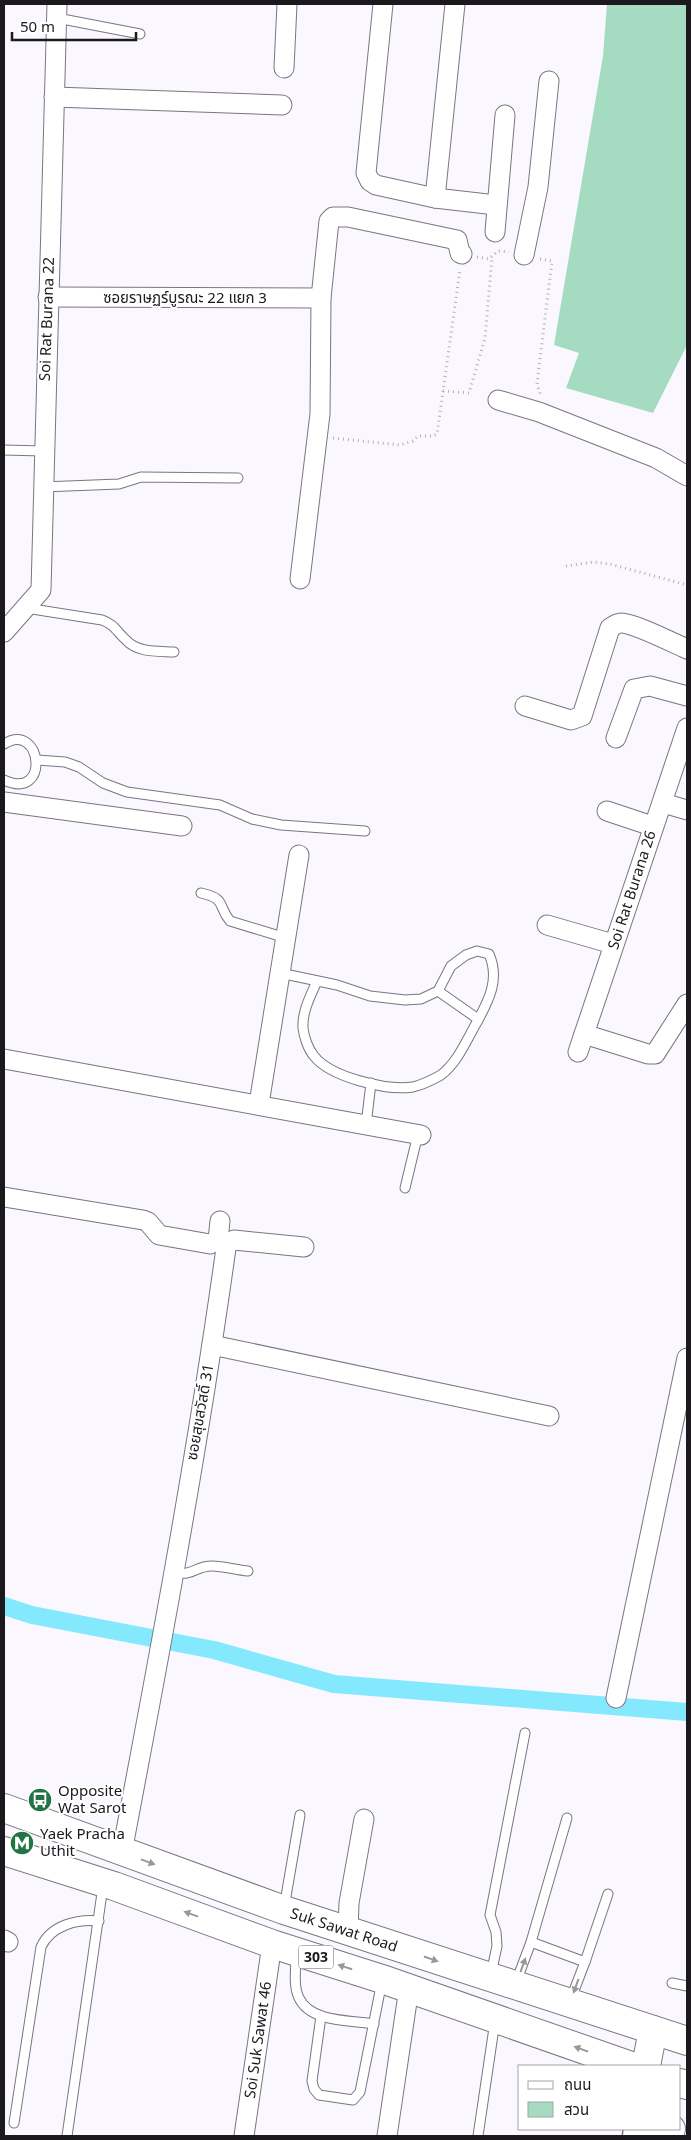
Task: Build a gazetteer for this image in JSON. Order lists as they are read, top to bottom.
{
  "streets": {
    "main road": ["Suk Sawat Road", "303"],
    "street": [
      "ซอยราษฏร์บูรณะ 22 แยก 3",
      "Soi Rat Burana 22",
      "Soi Rat Burana 26",
      "ซอยสุขสวัสดิ์ 31",
      "Soi Suk Sawat 46"
    ]
  },
  "crossings": [
    ["ซอยราษฏร์บูรณะ 22 แยก 3", "Soi Rat Burana 22"],
    ["ซอยสุขสวัสดิ์ 31", "Suk Sawat Road"],
    ["303", "Soi Suk Sawat 46"]
  ],
  "places": {
    "bus stop": ["Opposite Wat Sarot"],
    "metro station": ["Yaek Pracha Uthit"]
  },
  "legend": ["ถนน", "สวน"],
  "scale_bar": "50 m"
}
